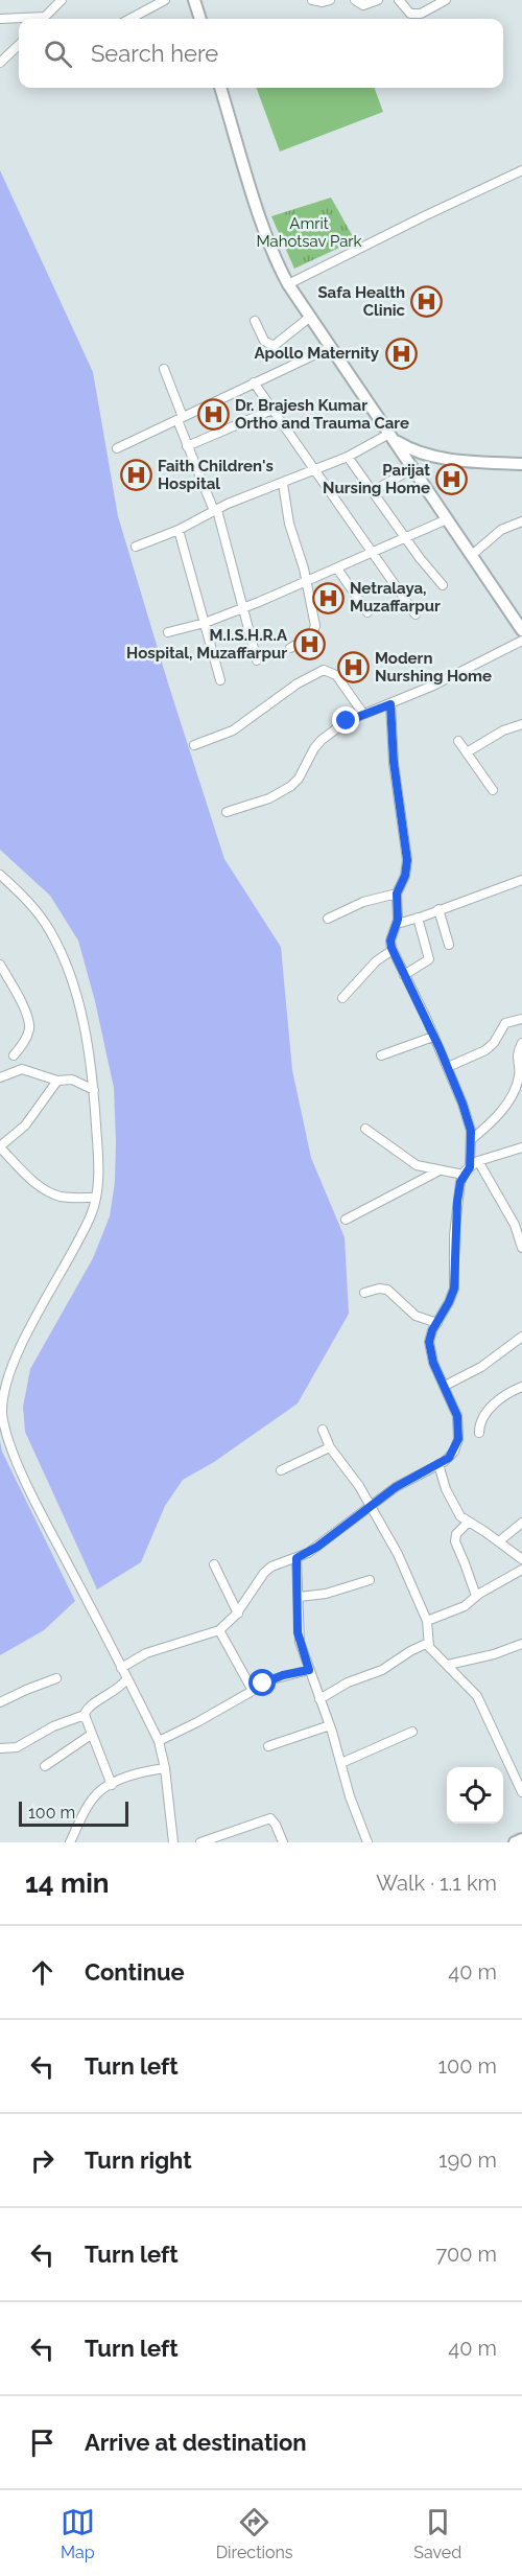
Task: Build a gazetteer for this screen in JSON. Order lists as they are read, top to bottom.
{
  "parks": ["Amrit Mahotsav Park"],
  "places": {
    "hospital": [
      "Safa Health Clinic",
      "Apollo Maternity",
      "Dr. Brajesh Kumar Ortho and Trauma Care",
      "Faith Children's Hospital",
      "Parijat Nursing Home",
      "Netralaya, Muzaffarpur",
      "M.I.S.H.R.A Hospital, Muzaffarpur",
      "Modern Nurshing Home"
    ]
  },
  "scale_bar": "100 m",
  "page": {
    "search": "Search here",
    "scale": "100 m",
    "heading": ["14 min", "Walk · 1.1 km"],
    "list": [
      ["Continue", "40 m"],
      ["Turn left", "100 m"],
      ["Turn right", "190 m"],
      ["Turn left", "700 m"],
      ["Turn left", "40 m"],
      "Arrive at destination"
    ],
    "nav": ["Map", "Directions", "Saved"]
  }
}
